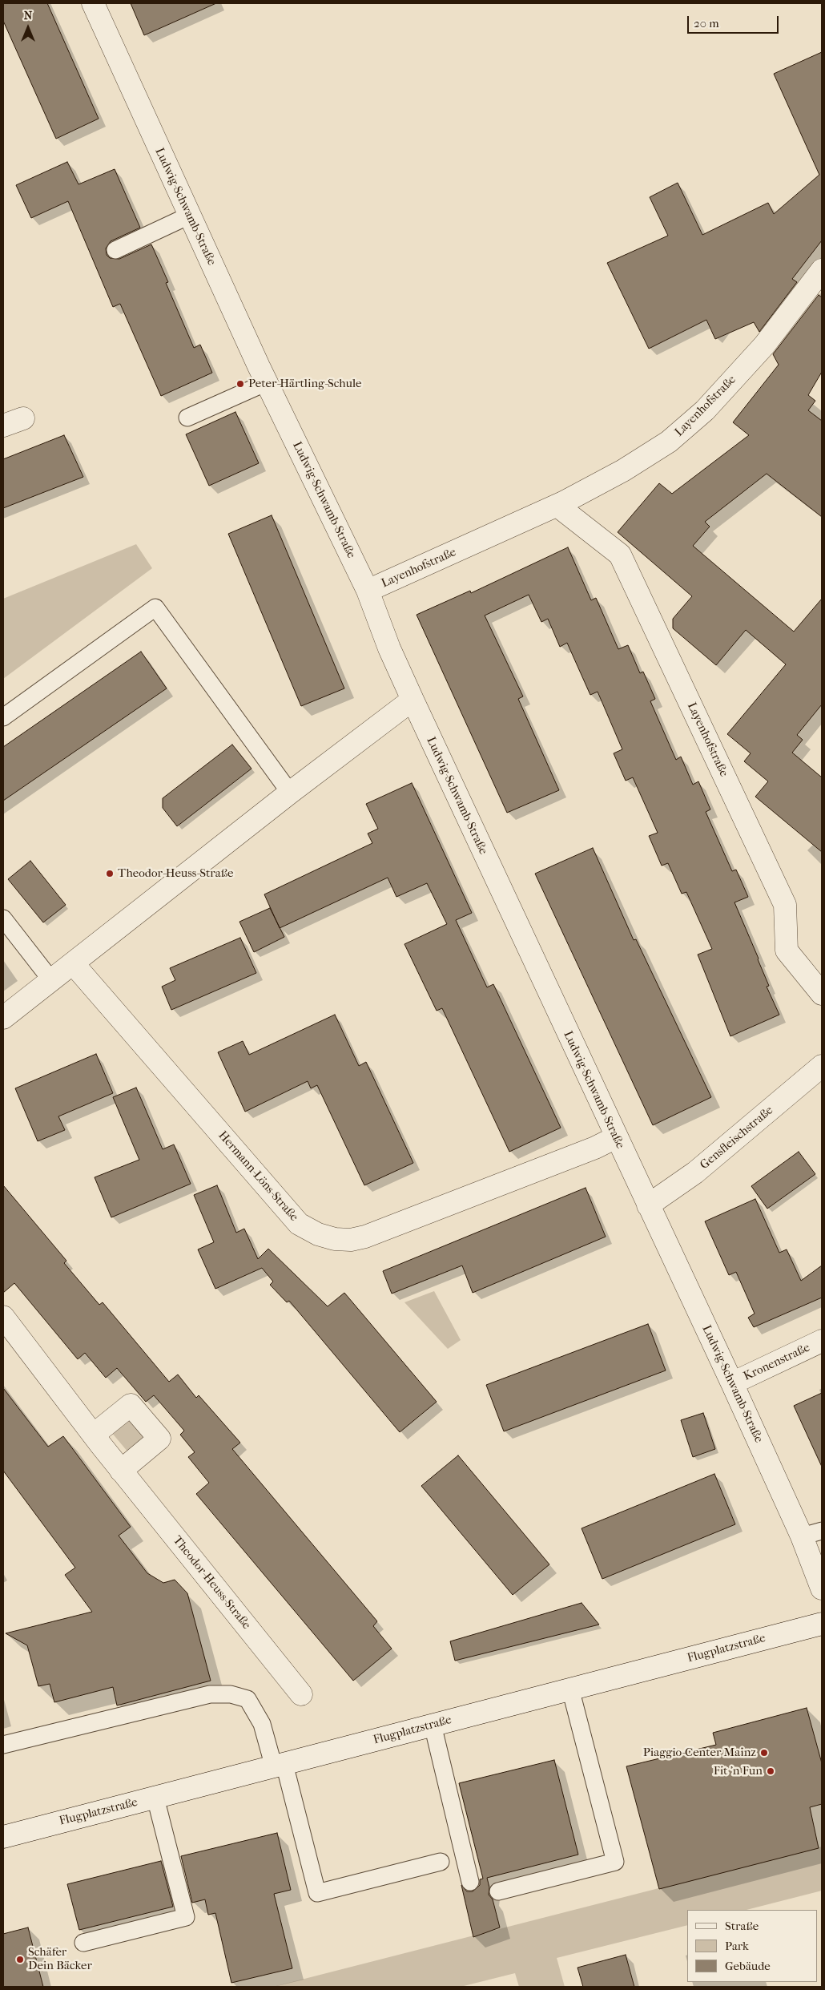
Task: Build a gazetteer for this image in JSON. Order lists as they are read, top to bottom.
{
  "streets": {
    "street": [
      "Ludwig-Schwamb-Straße",
      "Layenhofstraße",
      "Gensfleischstraße",
      "Hermann-Löns-Straße",
      "Kronenstraße",
      "Theodor-Heuss-Straße",
      "Flugplatzstraße"
    ]
  },
  "crossings": [
    ["Ludwig-Schwamb-Straße", "Layenhofstraße"],
    ["Ludwig-Schwamb-Straße", "Gensfleischstraße"],
    ["Ludwig-Schwamb-Straße", "Hermann-Löns-Straße"],
    ["Ludwig-Schwamb-Straße", "Kronenstraße"]
  ],
  "places": [
    "Peter-Härtling-Schule",
    "Theodor-Heuss-Straße",
    "Piaggio-Center Mainz",
    "Fit 'n Fun",
    "Schäfer Dein Bäcker"
  ],
  "legend": ["Straße", "Park", "Gebäude"],
  "scale_bar": "20 m",
  "north": "top"
}
